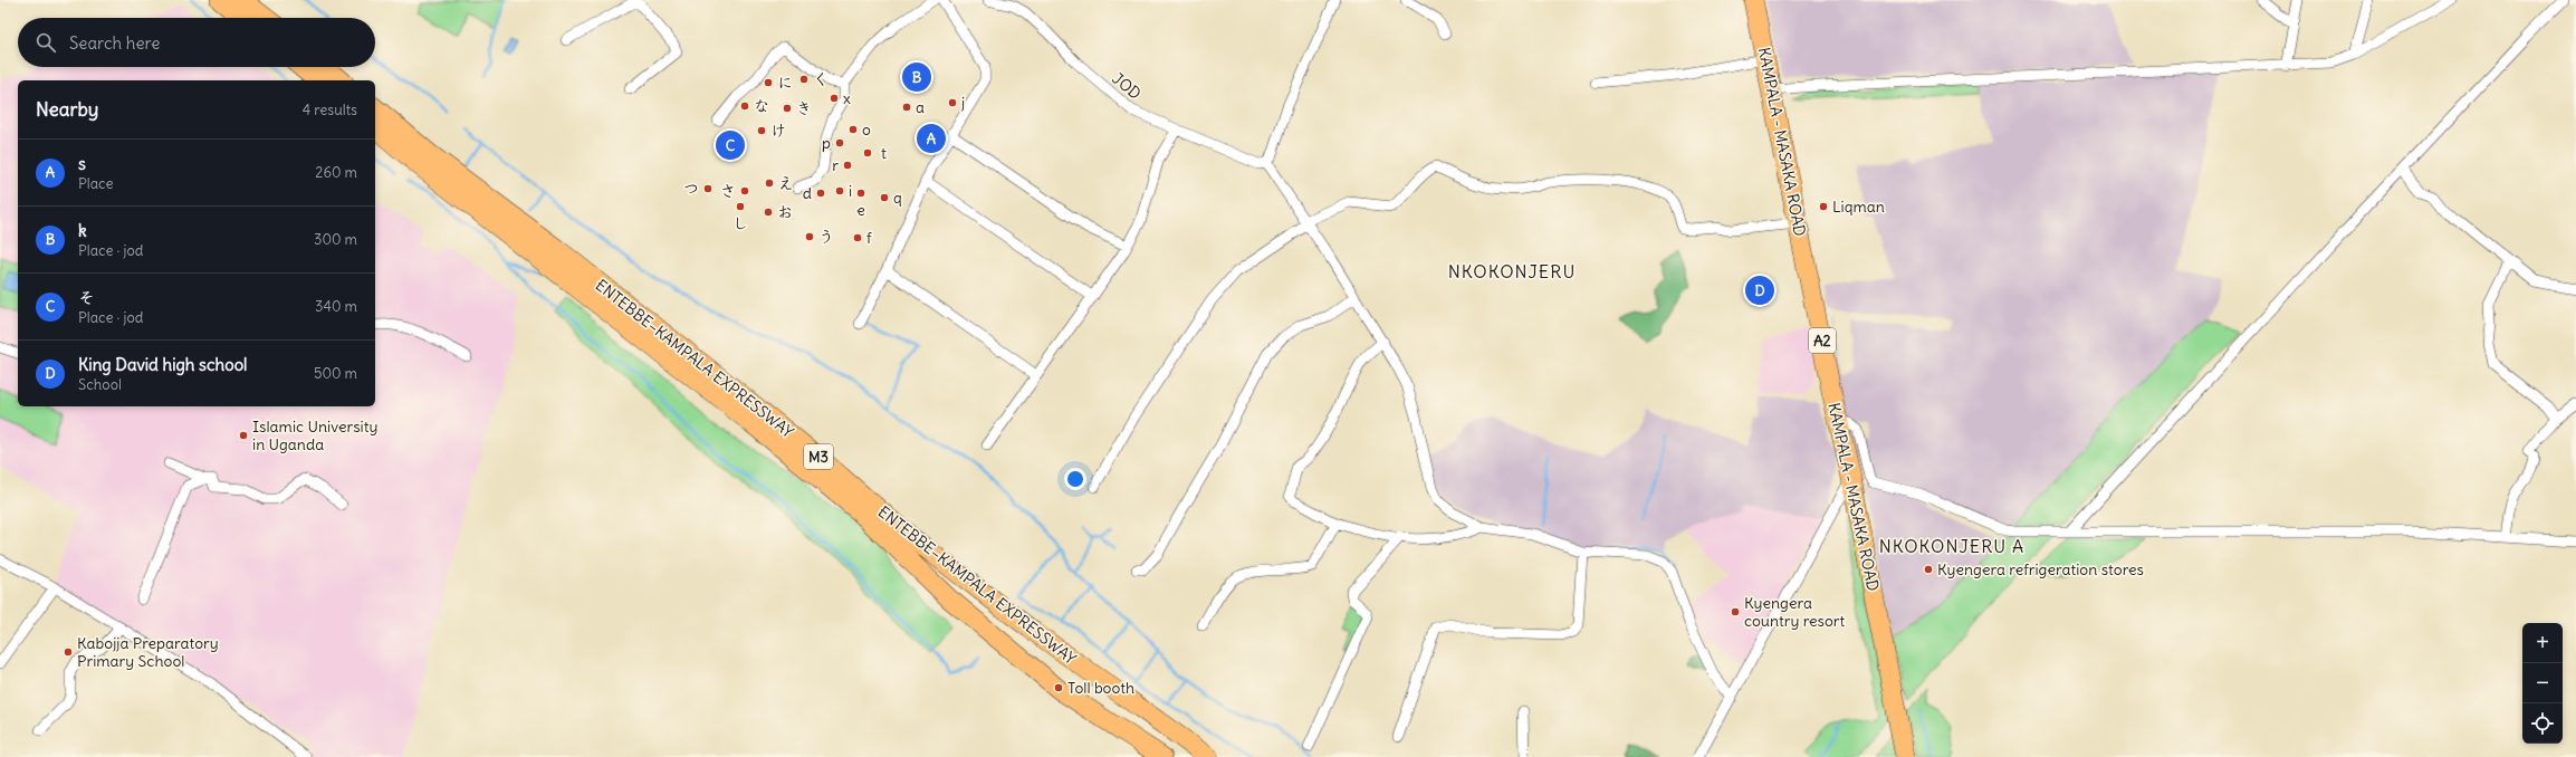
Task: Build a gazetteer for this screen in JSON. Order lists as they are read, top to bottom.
{
  "streets": {
    "highway": [
      "KAMPALA - MASAKA ROAD",
      "A2",
      "ENTEBBE–KAMPALA EXPRESSWAY",
      "M3"
    ],
    "street": ["JOD"]
  },
  "districts": ["NKOKONJERU", "NKOKONJERU A"],
  "places": [
    "く",
    "に",
    "x",
    "j",
    "な",
    "a",
    "き",
    "o",
    "け",
    "p",
    "ｔ",
    "r",
    "え",
    "つ",
    "さ",
    "i",
    "d",
    "e",
    "q",
    "し",
    "Liqman",
    "お",
    "う",
    "f",
    "Islamic University in Uganda",
    "Kyengera refrigeration stores",
    "Kyengera country resort",
    "Kabojja Preparatory Primary School",
    "Toll booth"
  ],
  "page": {
    "search": "Search here",
    "pins": [
      "B",
      "A",
      "C",
      "D"
    ],
    "heading": ["Nearby", "4 results"],
    "list": [
      {
        "mark": "A",
        "name": "s",
        "note": "Place",
        "value": "260 m"
      },
      {
        "mark": "B",
        "name": "k",
        "note": "Place · jod",
        "value": "300 m"
      },
      {
        "mark": "C",
        "name": "そ",
        "note": "Place · jod",
        "value": "340 m"
      },
      {
        "mark": "D",
        "name": "King David high school",
        "note": "School",
        "value": "500 m"
      }
    ],
    "map_buttons": ["+", "−"]
  }
}
